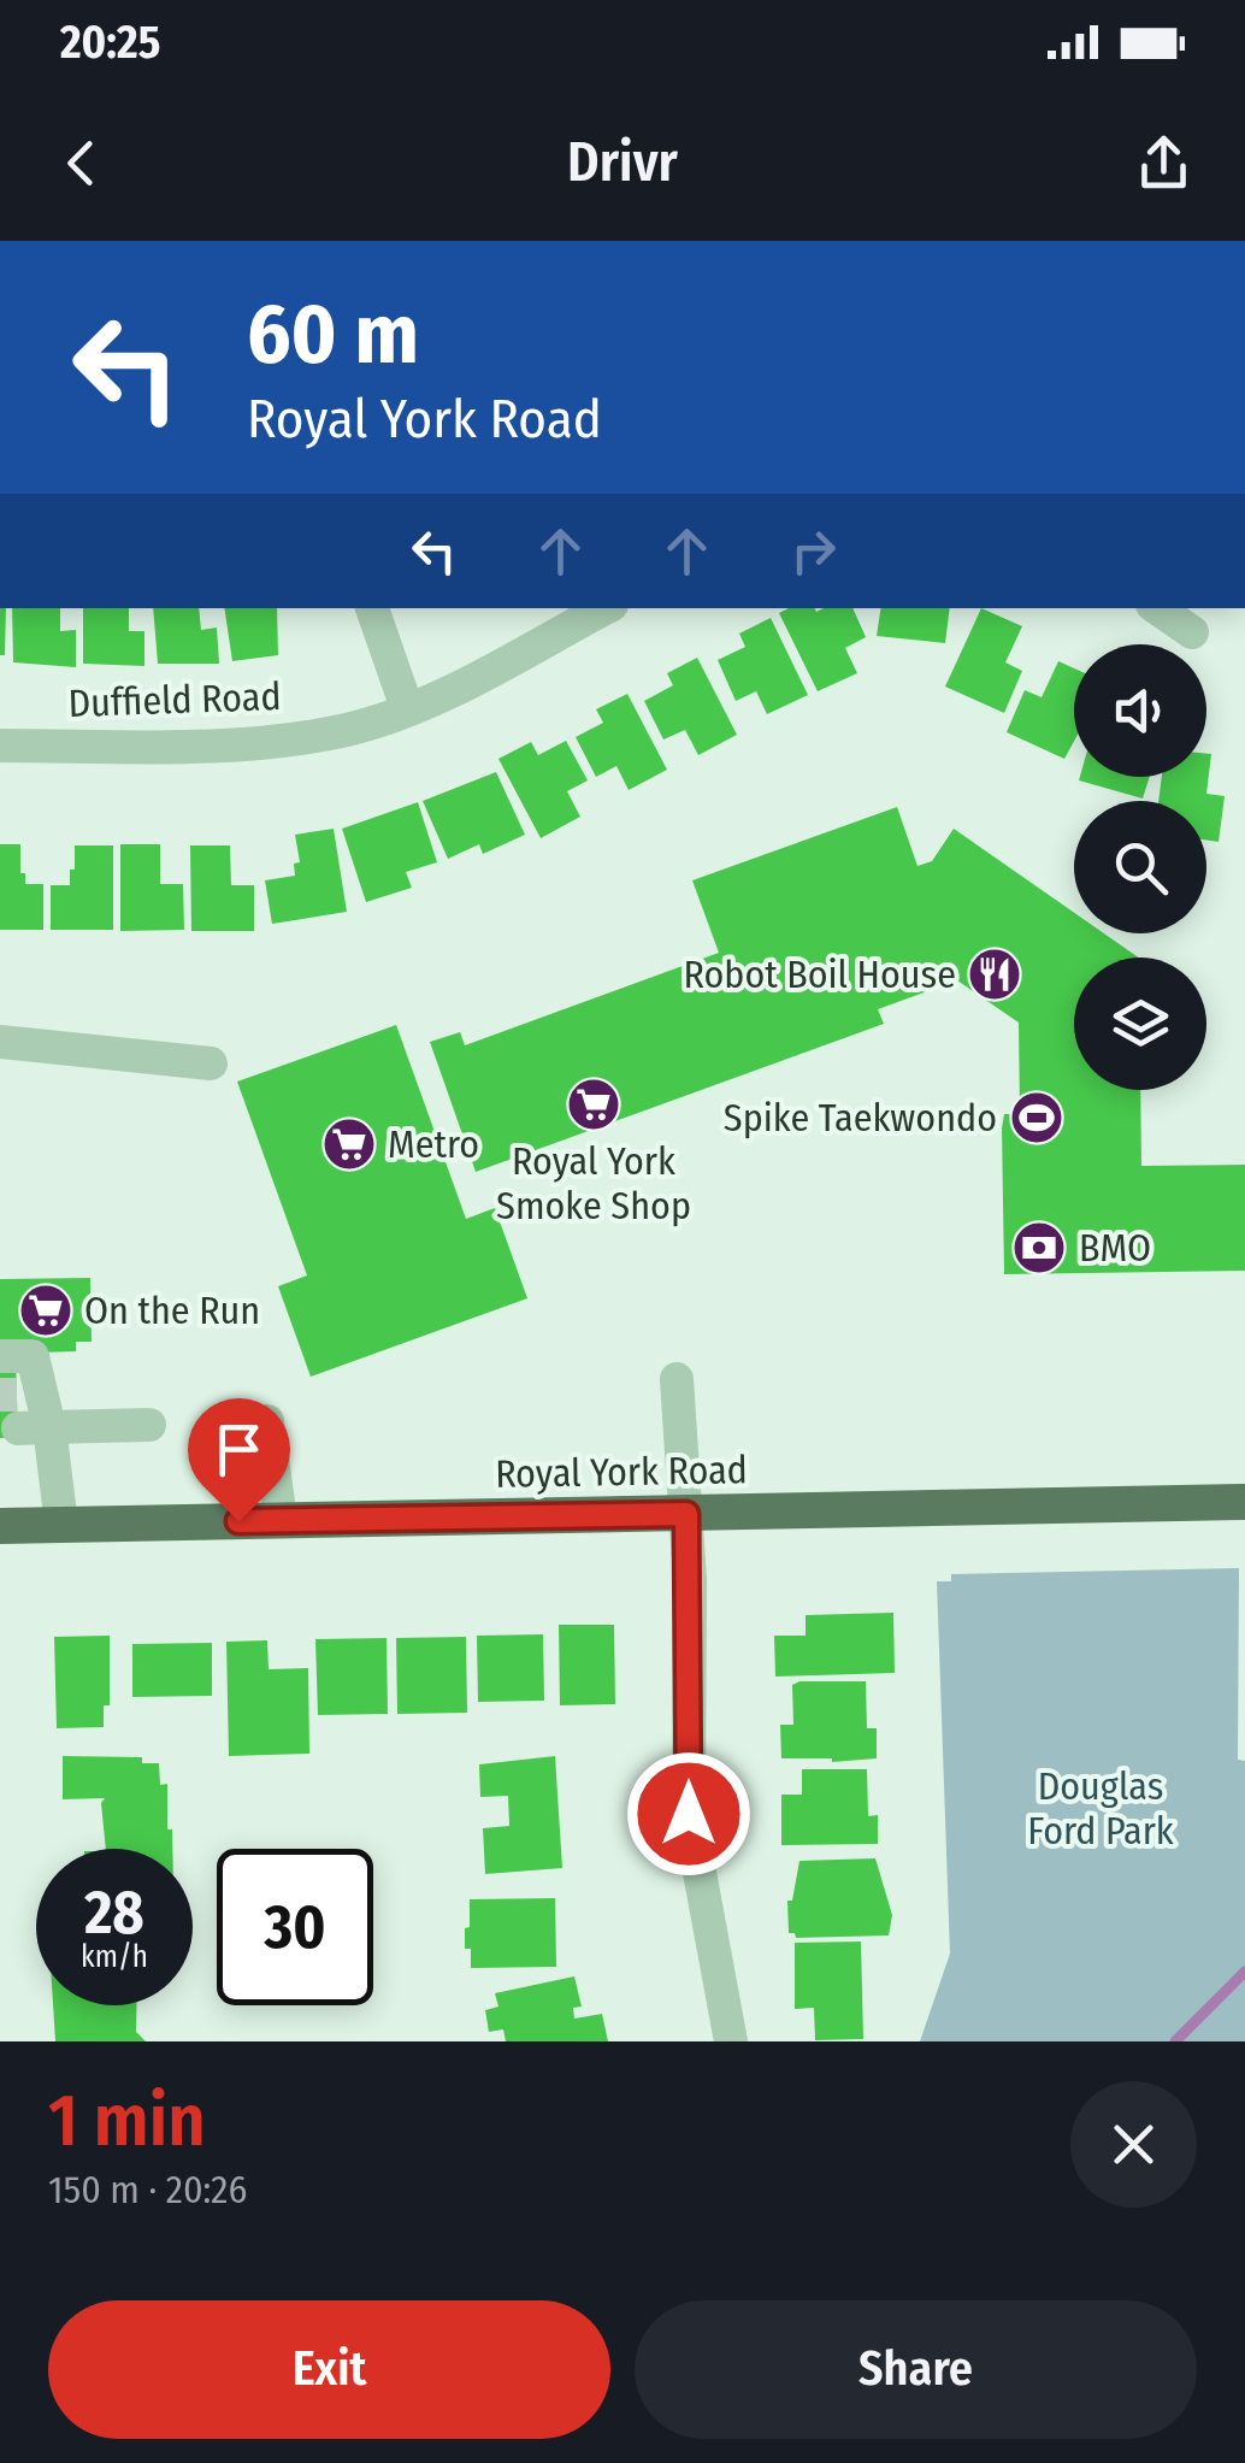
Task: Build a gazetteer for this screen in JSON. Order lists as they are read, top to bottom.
{
  "streets": {
    "main road": ["Royal York Road"],
    "street": ["Duffield Road"]
  },
  "parks": ["Douglas Ford Park"],
  "places": {
    "restaurant": ["Robot Boil House"],
    "supermarket": ["Royal York Smoke Shop", "Metro", "On the Run"],
    "sports": ["Spike Taekwondo"],
    "bank": ["BMO"]
  },
  "page": {
    "status": "20:25",
    "header": "Drivr",
    "turn": ["60 m", "Royal York Road"],
    "speed": "28 km/h",
    "limit": "30",
    "heading": ["1 min", "150 m · 20:26"],
    "buttons": ["Exit", "Share"]
  }
}
